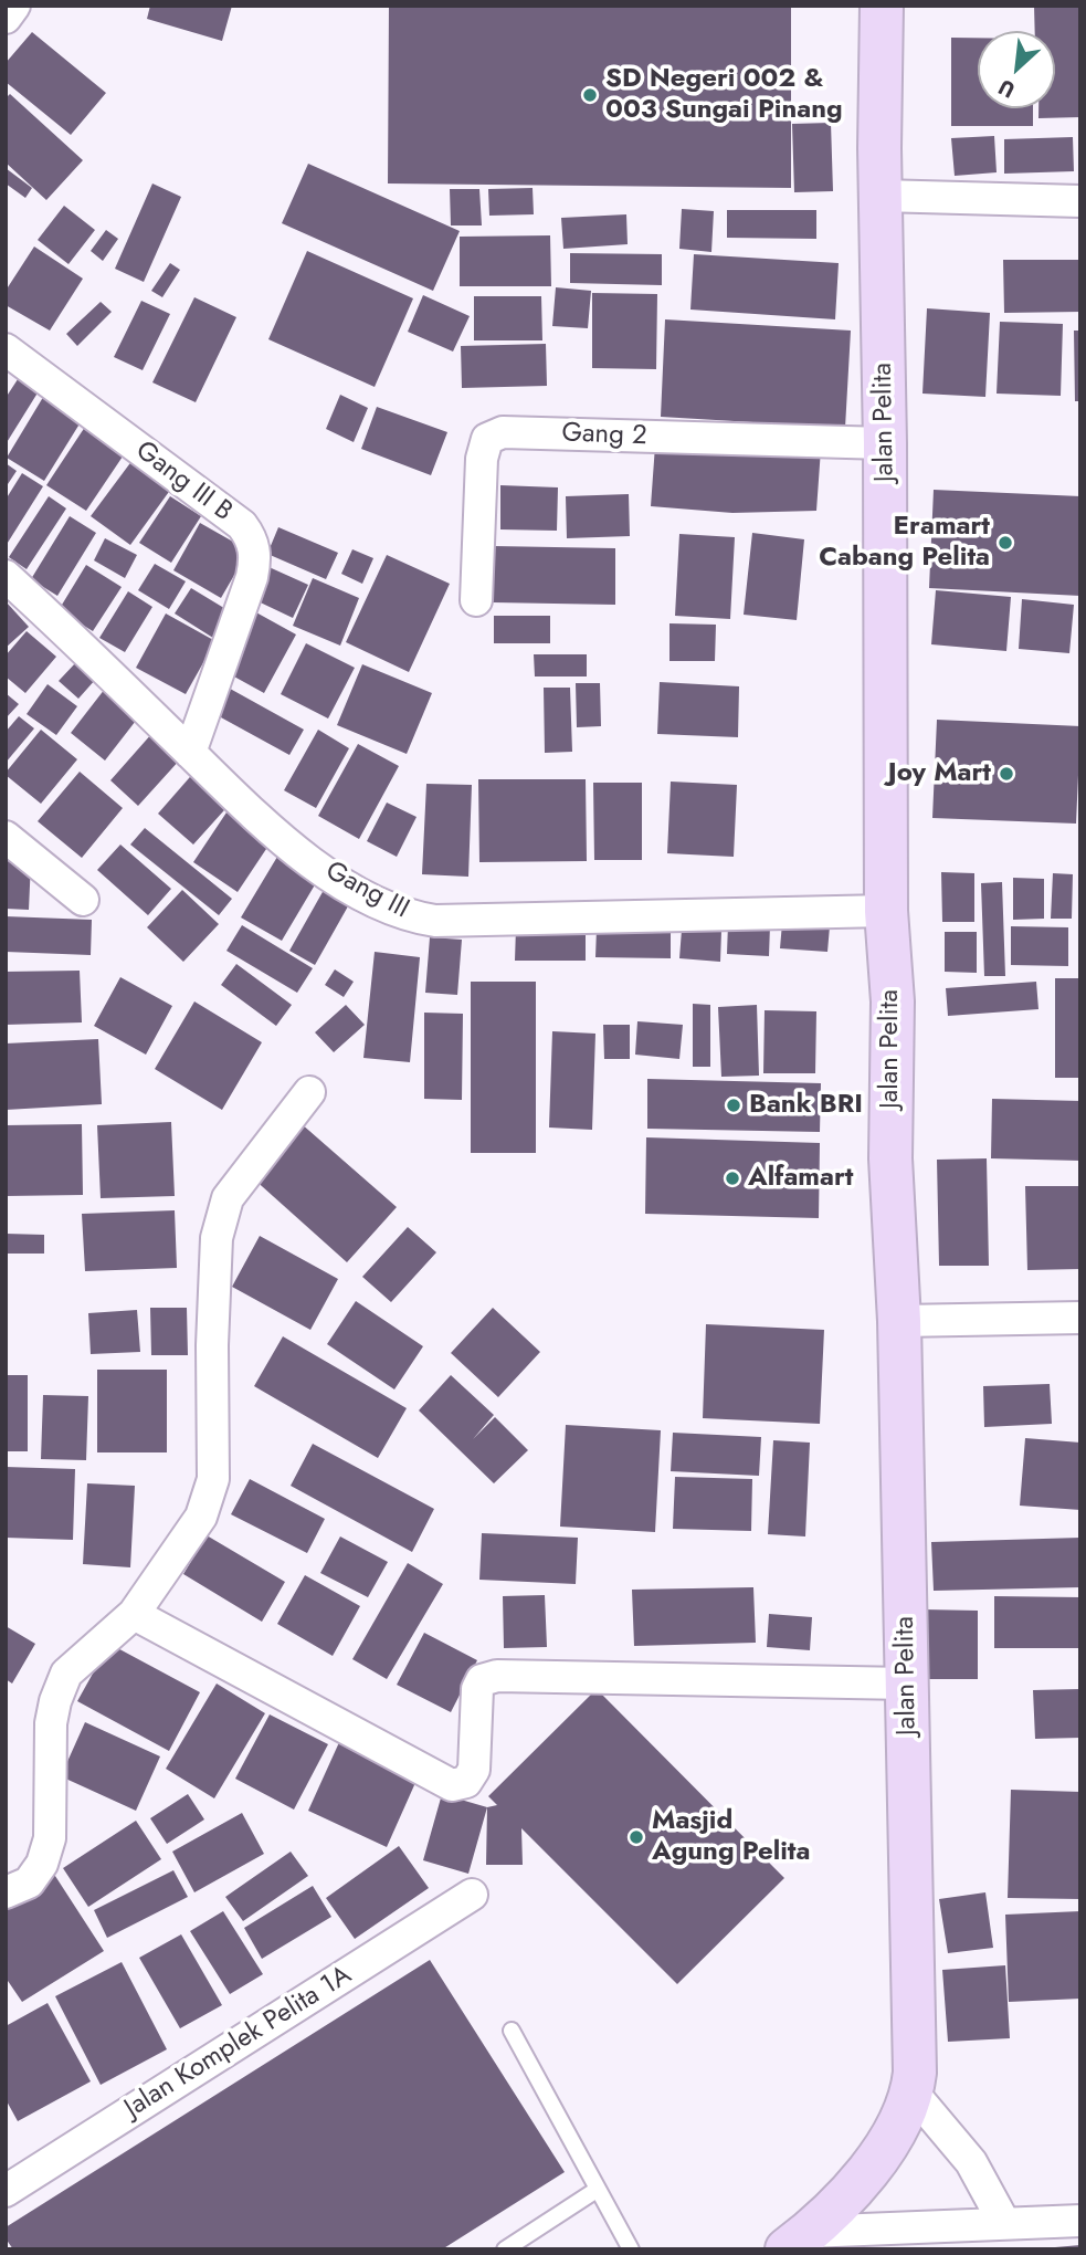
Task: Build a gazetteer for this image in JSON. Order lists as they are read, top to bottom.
{
  "streets": {
    "street": [
      "Jalan Pelita",
      "Gang 2",
      "Gang III B",
      "Gang III",
      "Jalan Komplek Pelita 1A"
    ]
  },
  "crossings": [
    ["Jalan Pelita", "Gang 2"],
    ["Jalan Pelita", "Gang III"],
    ["Gang III B", "Gang III"]
  ],
  "places": [
    "SD Negeri 002 & 003 Sungai Pinang",
    "Eramart Cabang Pelita",
    "Joy Mart",
    "Bank BRI",
    "Alfamart",
    "Masjid Agung Pelita"
  ],
  "north": "bottom left"
}
